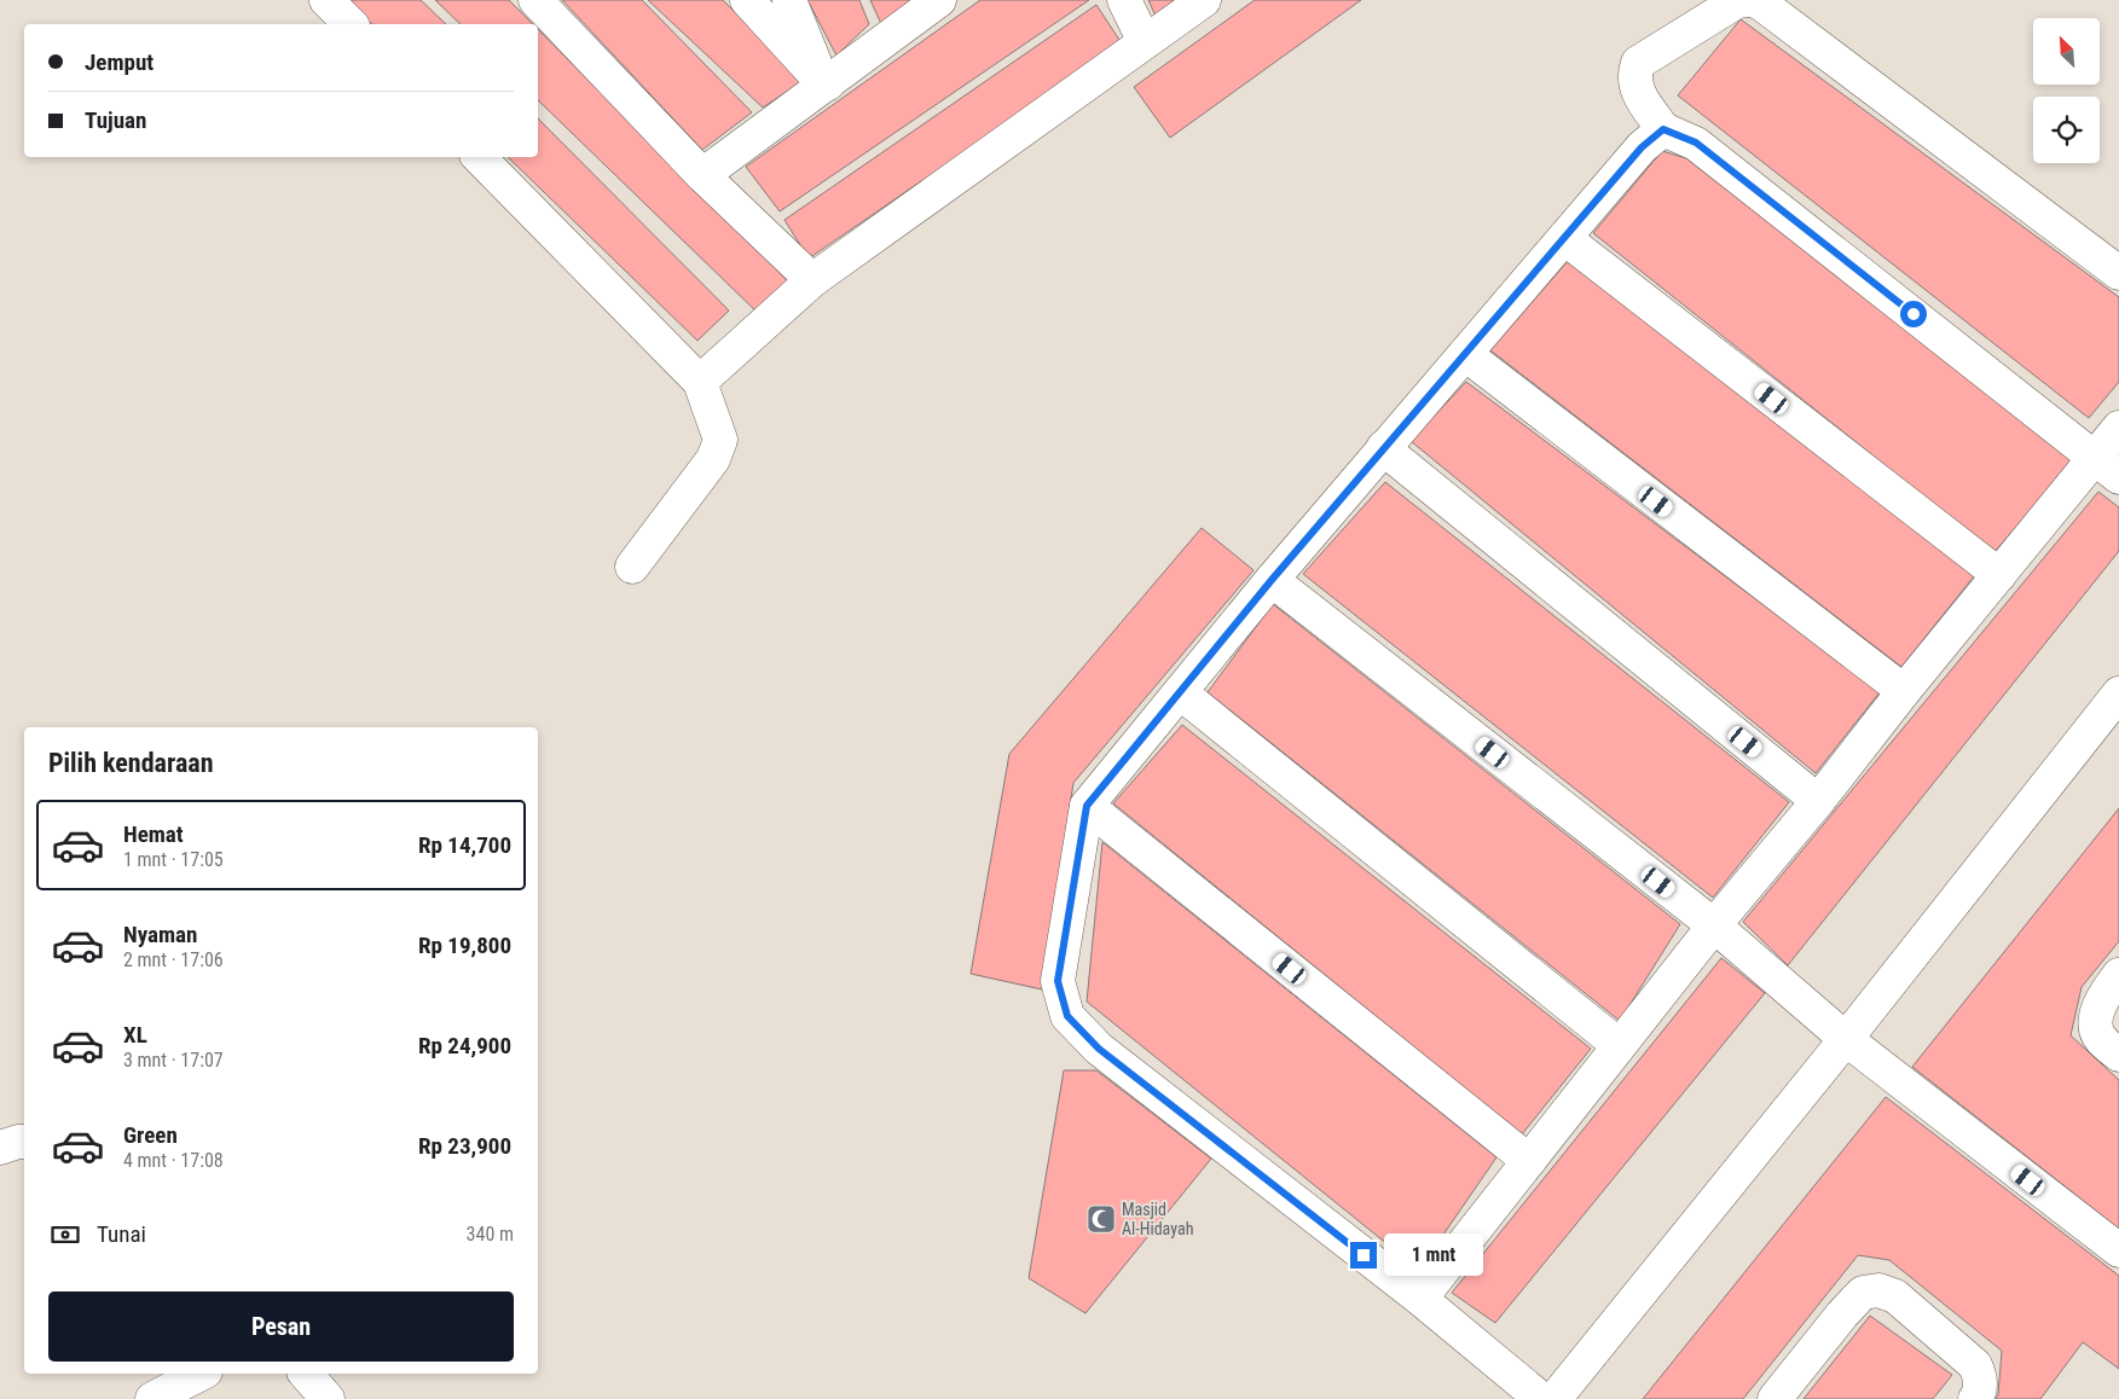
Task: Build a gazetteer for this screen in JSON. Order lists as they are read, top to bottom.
{
  "places": {
    "mosque": ["Masjid Al-Hidayah"]
  },
  "north": "top left",
  "page": {
    "banner": ["Jemput", "Tujuan"],
    "heading": "Pilih kendaraan",
    "list": [
      {
        "name": "Hemat",
        "note": "1 mnt · 17:05",
        "value": "Rp 14,700"
      },
      {
        "name": "Nyaman",
        "note": "2 mnt · 17:06",
        "value": "Rp 19,800"
      },
      {
        "name": "XL",
        "note": "3 mnt · 17:07",
        "value": "Rp 24,900"
      },
      {
        "name": "Green",
        "note": "4 mnt · 17:08",
        "value": "Rp 23,900"
      }
    ],
    "pay": ["Tunai", "340 m"],
    "bubble": "1 mnt",
    "buttons": "Pesan"
  }
}
